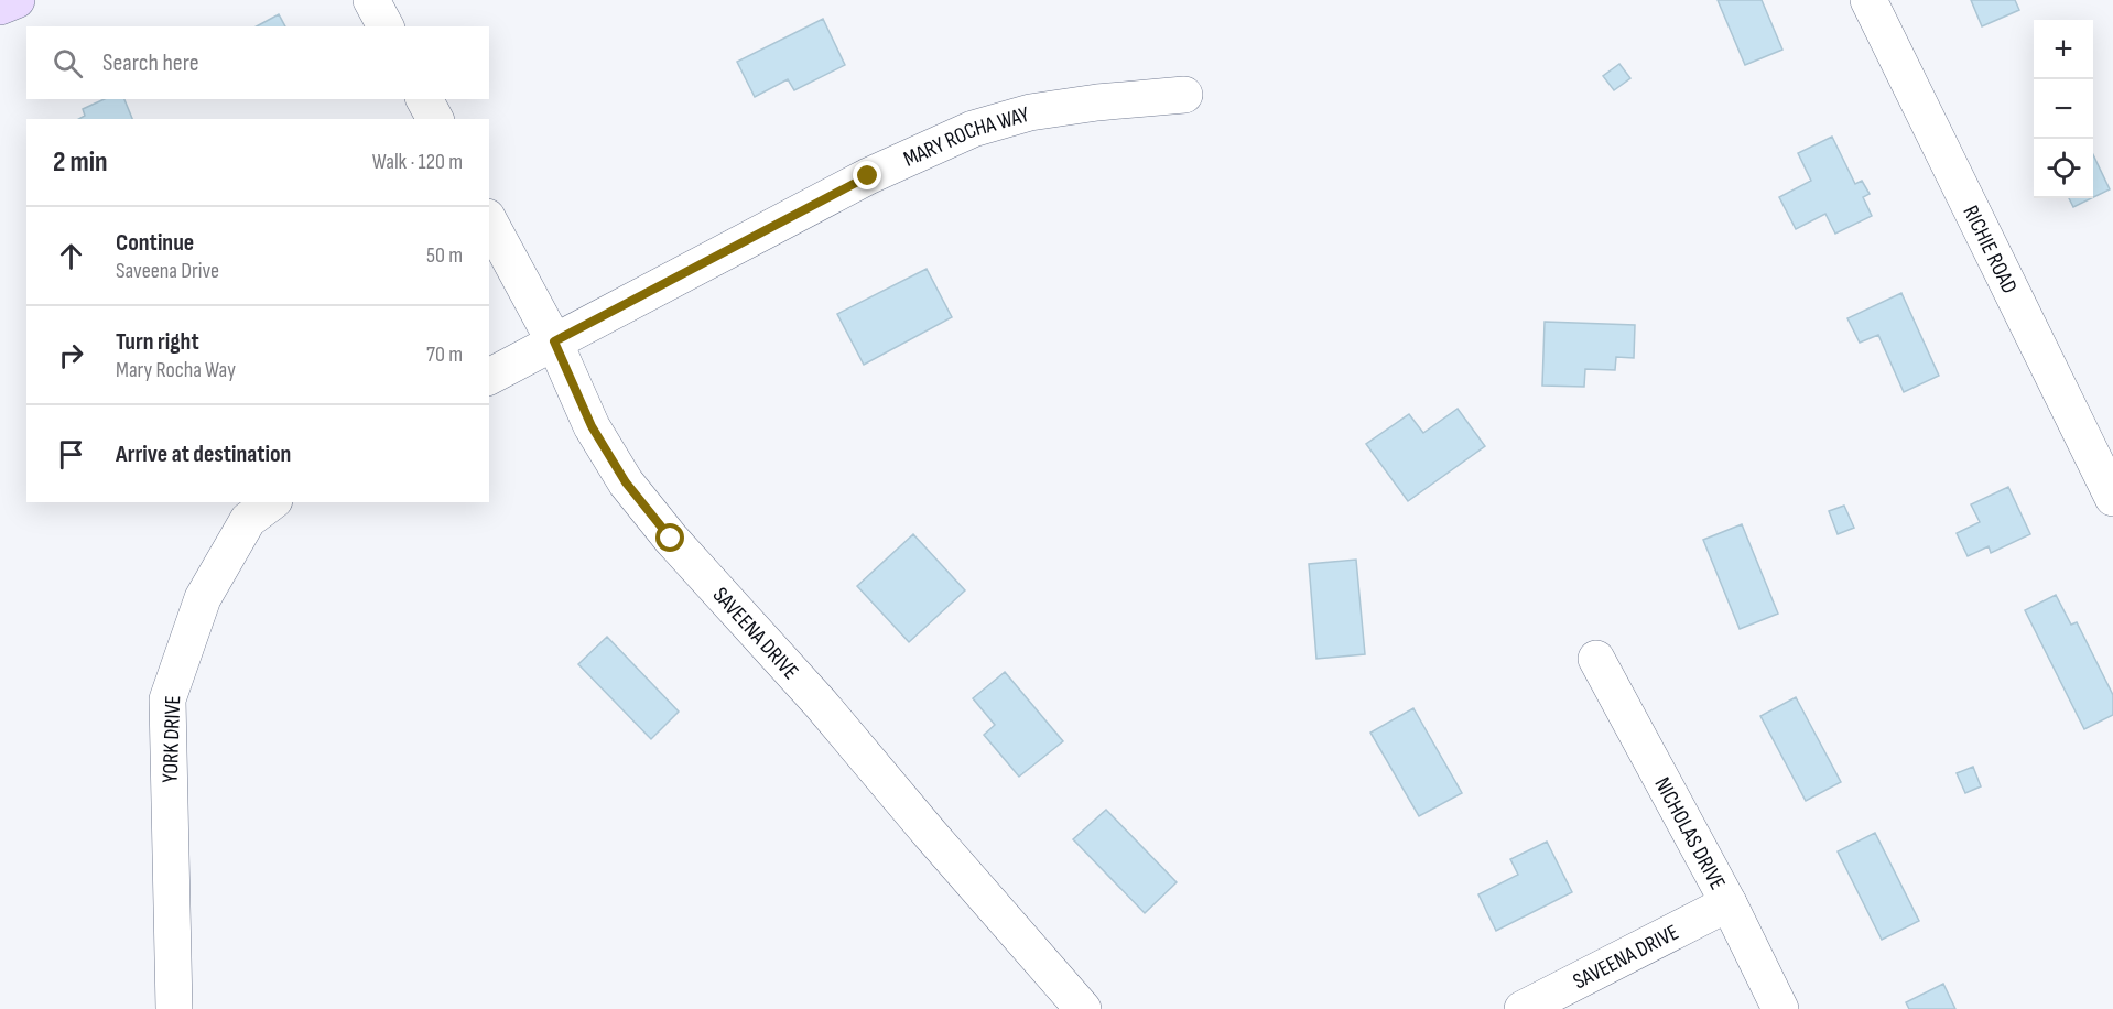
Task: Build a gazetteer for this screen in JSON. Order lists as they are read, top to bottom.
{
  "streets": {
    "street": [
      "MARY ROCHA WAY",
      "RICHIE ROAD",
      "SAVEENA DRIVE",
      "YORK DRIVE",
      "NICHOLAS DRIVE"
    ]
  },
  "crossings": [
    ["MARY ROCHA WAY", "SAVEENA DRIVE"],
    ["SAVEENA DRIVE", "NICHOLAS DRIVE"]
  ],
  "page": {
    "map_buttons": ["+", "−"],
    "search": "Search here",
    "heading": ["2 min", "Walk · 120 m"],
    "list": [
      ["Continue", "Saveena Drive", "50 m"],
      ["Turn right", "Mary Rocha Way", "70 m"],
      "Arrive at destination"
    ]
  }
}
